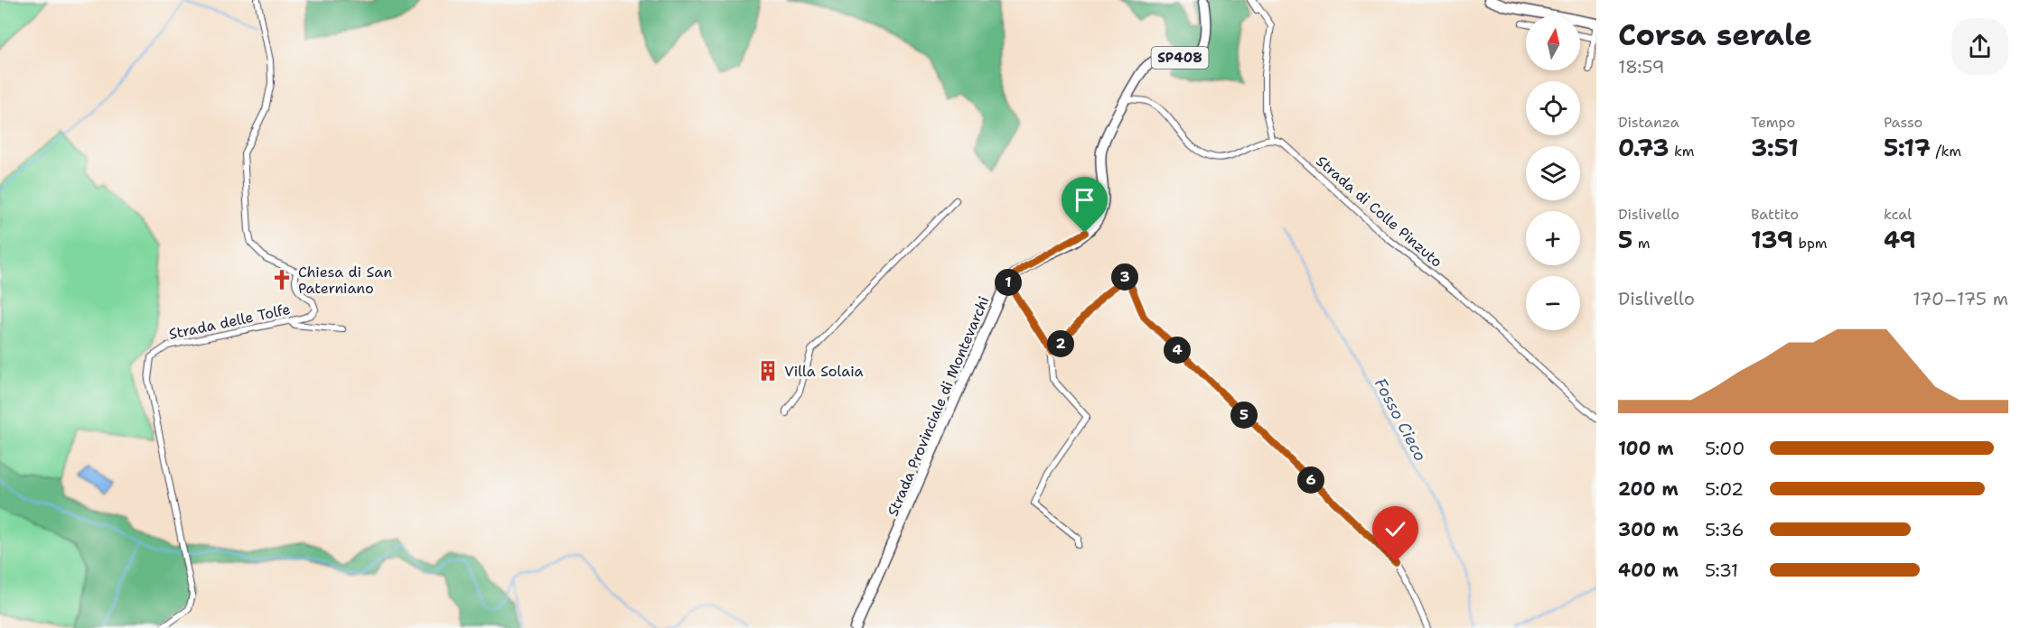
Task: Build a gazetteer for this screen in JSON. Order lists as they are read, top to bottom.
{
  "streets": {
    "main road": ["SP408", "Strada Provinciale di Montevarchi"],
    "street": ["Strada di Colle Pinzuto", "Strada delle Tolfe"]
  },
  "water": ["Fosso Cieco"],
  "places": {
    "church": ["Chiesa di San Paterniano"],
    "building": ["Villa Solaia"]
  },
  "north": "top",
  "page": {
    "heading": ["Corsa serale", "18:59"],
    "map_buttons": ["+", "−"],
    "stats": [
      ["Distanza", "0.73 km"],
      ["Tempo", "3:51"],
      ["Passo", "5:17 /km"],
      ["Dislivello", "5 m"],
      ["Battito", "139 bpm"],
      ["kcal", "49"]
    ],
    "pins": [
      "3",
      "1",
      "2",
      "4",
      "5",
      "6"
    ],
    "chart": ["Dislivello", "170–175 m"],
    "list": [
      {
        "name": "100 m",
        "note": "5:00"
      },
      {
        "name": "200 m",
        "note": "5:02"
      },
      {
        "name": "300 m",
        "note": "5:36"
      },
      {
        "name": "400 m",
        "note": "5:31"
      }
    ]
  }
}
